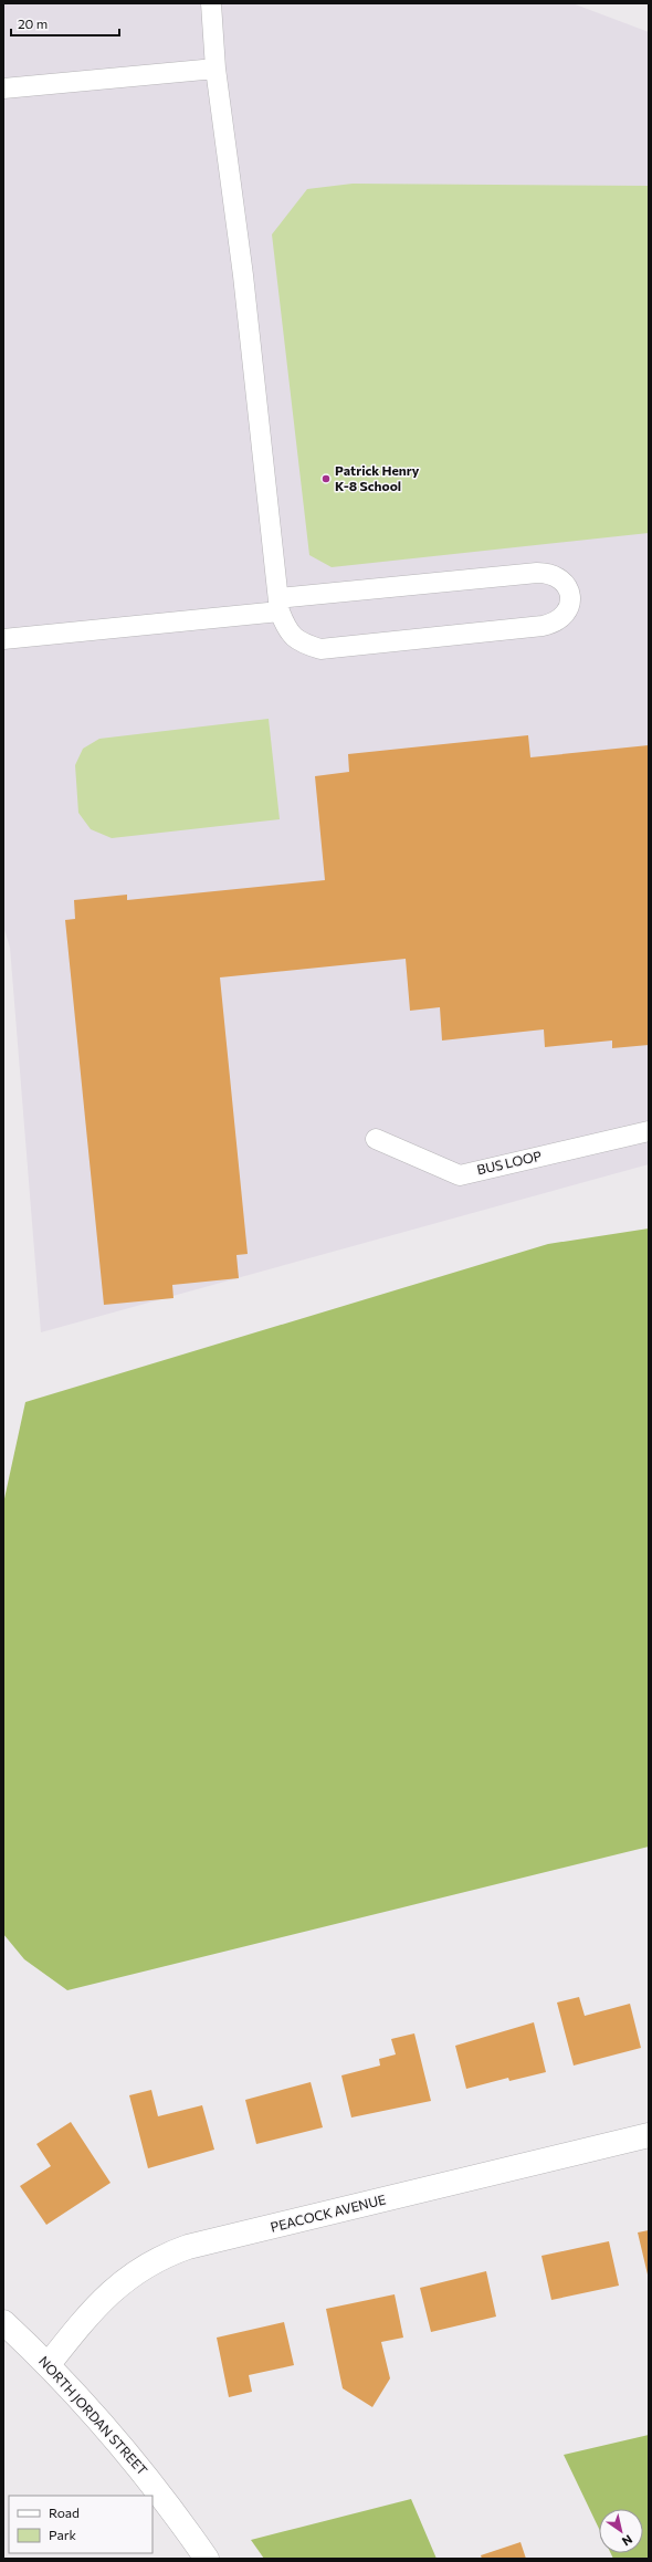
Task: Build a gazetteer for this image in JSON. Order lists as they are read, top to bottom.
{
  "streets": {
    "street": ["PEACOCK AVENUE", "NORTH JORDAN STREET"],
    "lane": ["BUS LOOP"]
  },
  "crossings": [
    ["PEACOCK AVENUE", "NORTH JORDAN STREET"]
  ],
  "places": ["Patrick Henry K-8 School"],
  "legend": ["Road", "Park"],
  "scale_bar": "20 m",
  "north": "bottom right"
}
